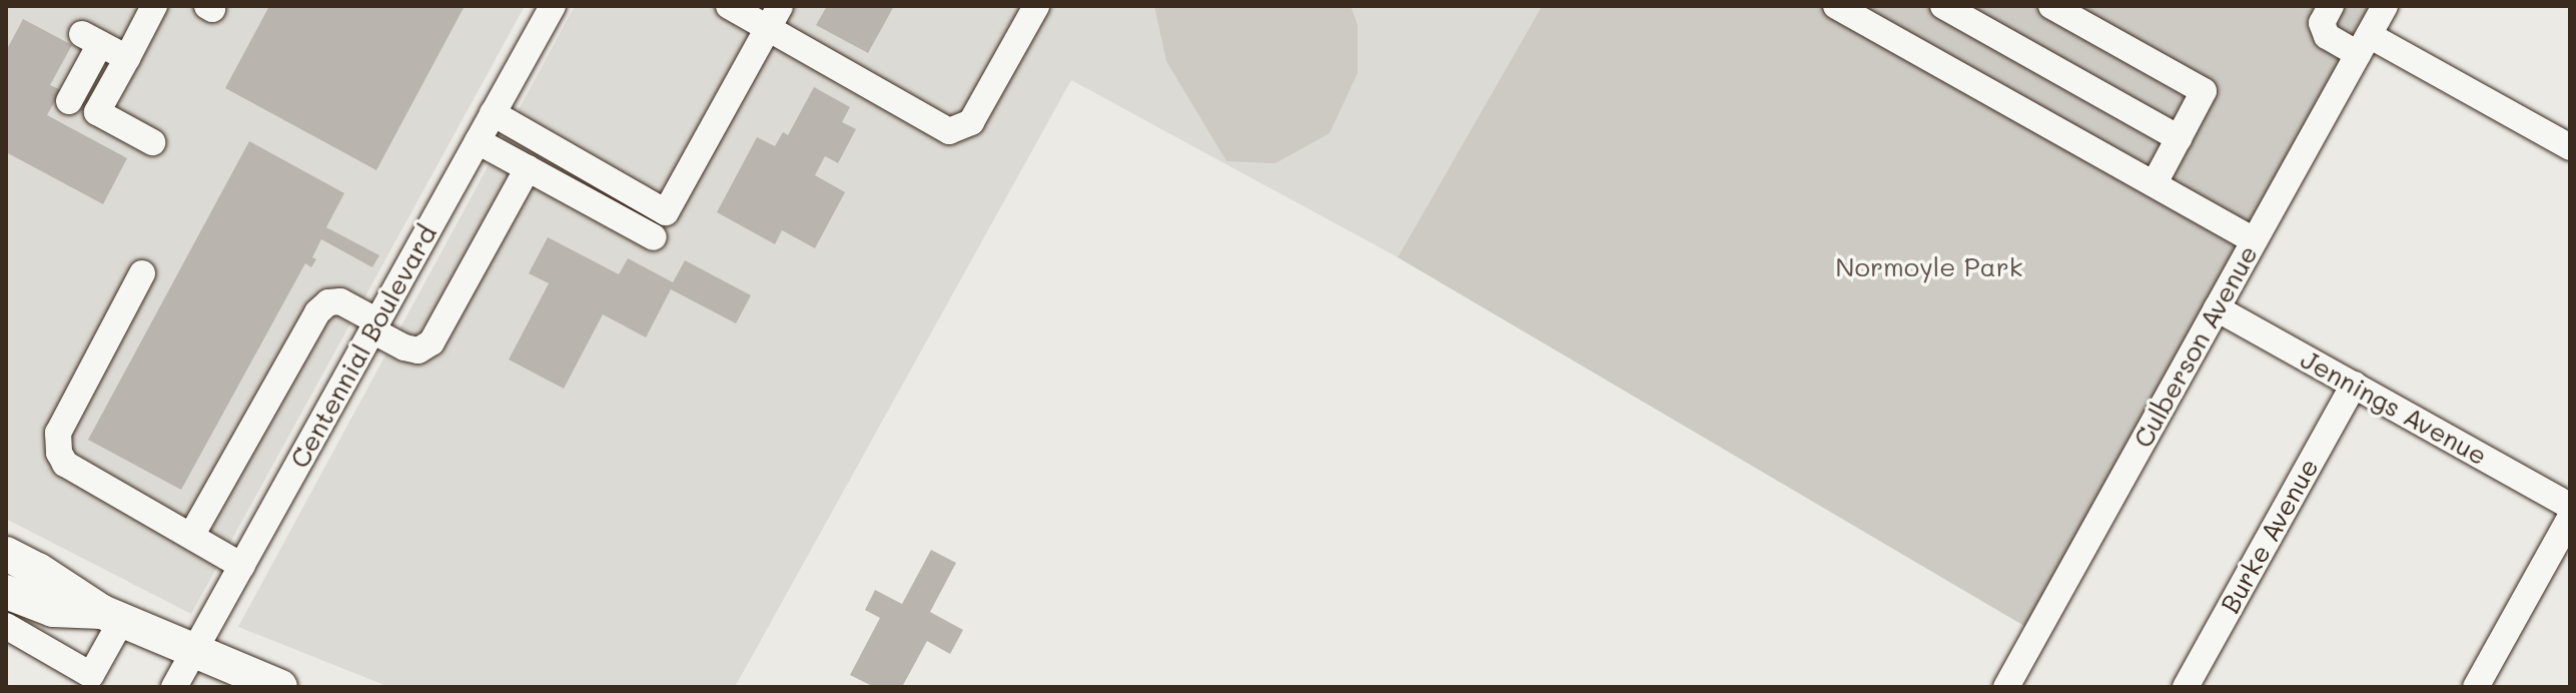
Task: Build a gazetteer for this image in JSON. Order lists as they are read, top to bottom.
{
  "streets": {
    "street": [
      "Centennial Boulevard",
      "Culberson Avenue",
      "Jennings Avenue",
      "Burke Avenue"
    ]
  },
  "crossings": [
    ["Culberson Avenue", "Jennings Avenue"],
    ["Jennings Avenue", "Burke Avenue"]
  ],
  "parks": ["Normoyle Park"]
}
